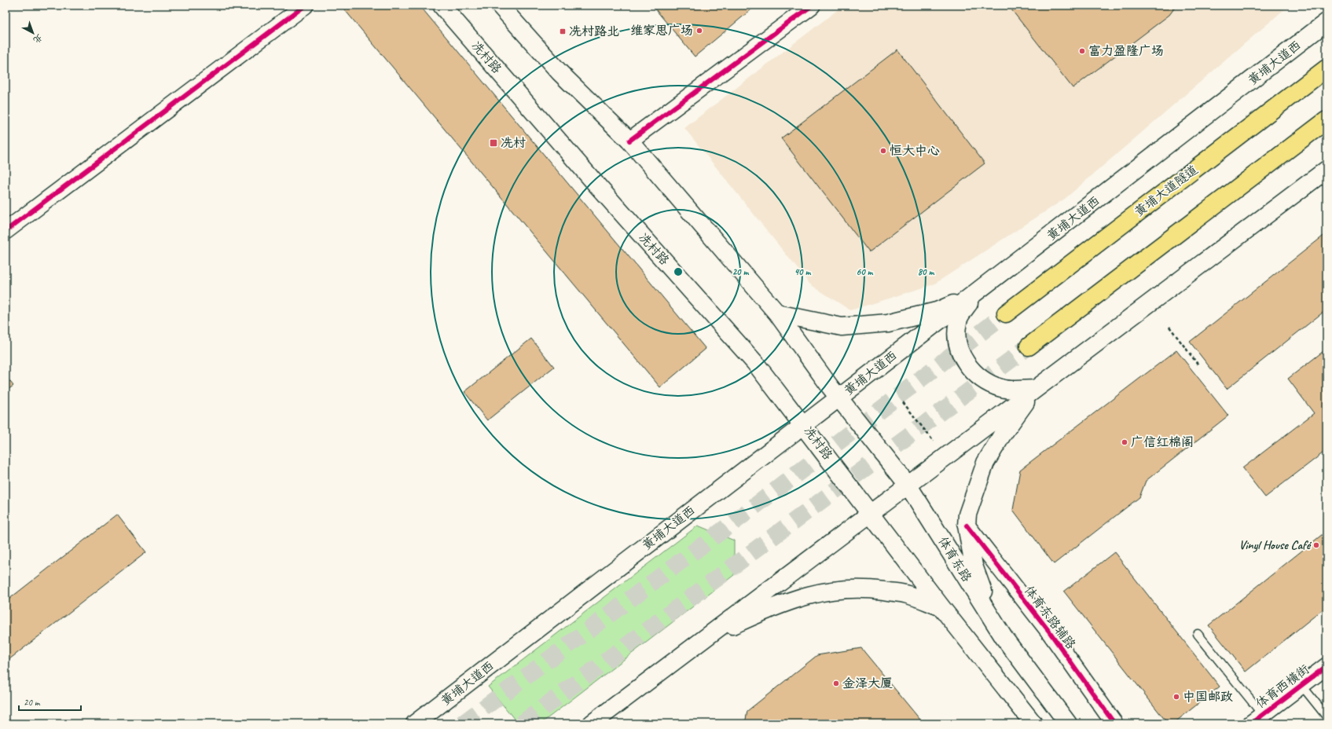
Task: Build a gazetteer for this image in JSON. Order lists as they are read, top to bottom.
{
  "streets": {
    "main road": [
      "冼村路",
      "黄埔大道西",
      "黄埔大道隧道",
      "体育东路"
    ],
    "street": ["体育东路辅路", "体育西横街"]
  },
  "crossings": [
    ["冼村路", "黄埔大道西"],
    ["黄埔大道西", "体育东路"]
  ],
  "places": {
    "other": [
      "维家思广场",
      "富力盈隆广场",
      "恒大中心",
      "广信红棉阁",
      "Vinyl House Café",
      "金泽大厦",
      "中国邮政"
    ],
    "transit": ["冼村路北", "冼村"]
  },
  "scale_bar": "20 m",
  "north": "bottom right",
  "rings": [
    "20 m",
    "40 m",
    "60 m",
    "80 m"
  ]
}
